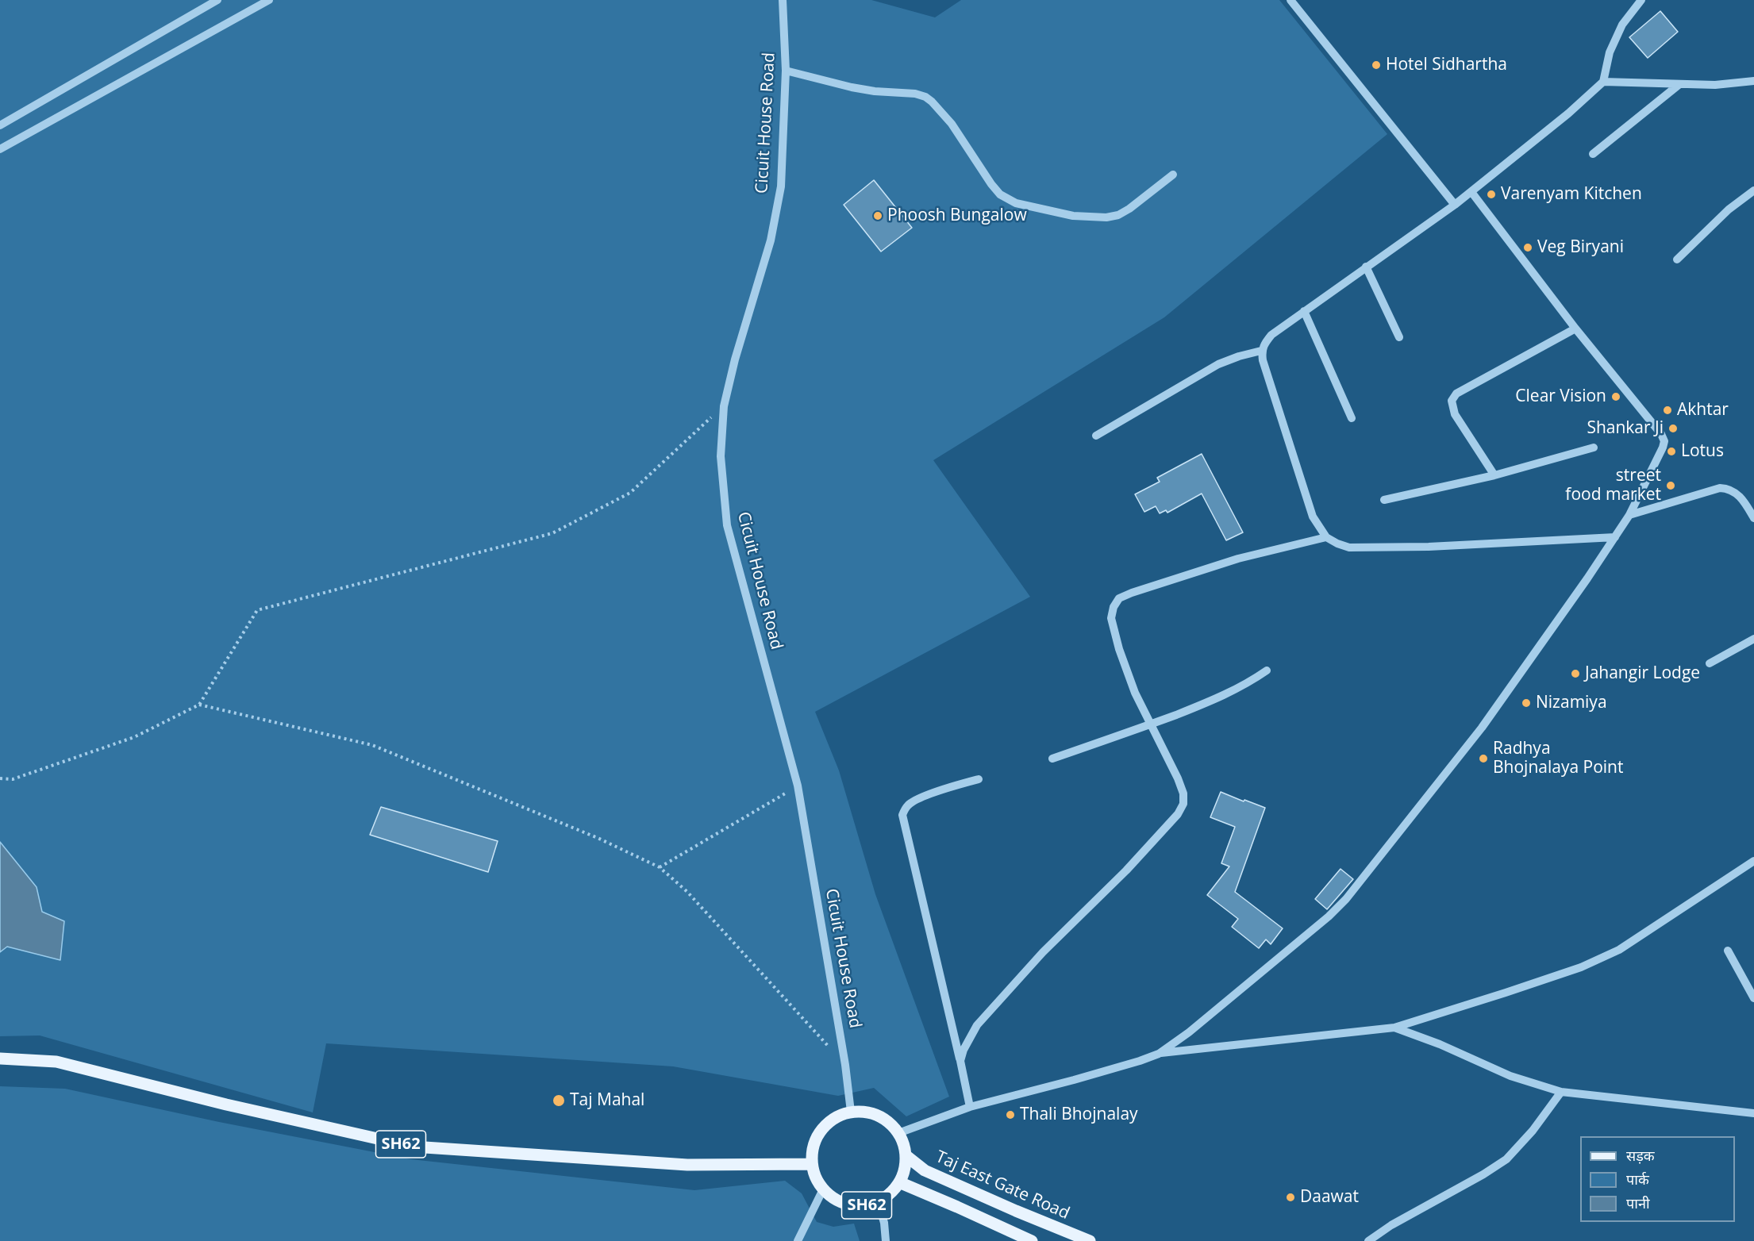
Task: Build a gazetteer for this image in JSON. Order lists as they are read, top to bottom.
{
  "streets": {
    "main road": ["SH62", "Taj East Gate Road"],
    "street": ["Cicuit House Road"]
  },
  "crossings": [
    ["Cicuit House Road", "SH62"],
    ["Cicuit House Road", "Taj East Gate Road"],
    ["SH62", "Taj East Gate Road"]
  ],
  "places": [
    "Hotel Sidhartha",
    "Varenyam Kitchen",
    "Phoosh Bungalow",
    "Veg Biryani",
    "Clear Vision",
    "Akhtar",
    "Shankar Ji",
    "Lotus",
    "street food market",
    "Jahangir Lodge",
    "Nizamiya",
    "Radhya Bhojnalaya Point",
    "Taj Mahal",
    "Thali Bhojnalay",
    "Daawat"
  ],
  "legend": ["सड़क", "पार्क", "पानी"]
}
